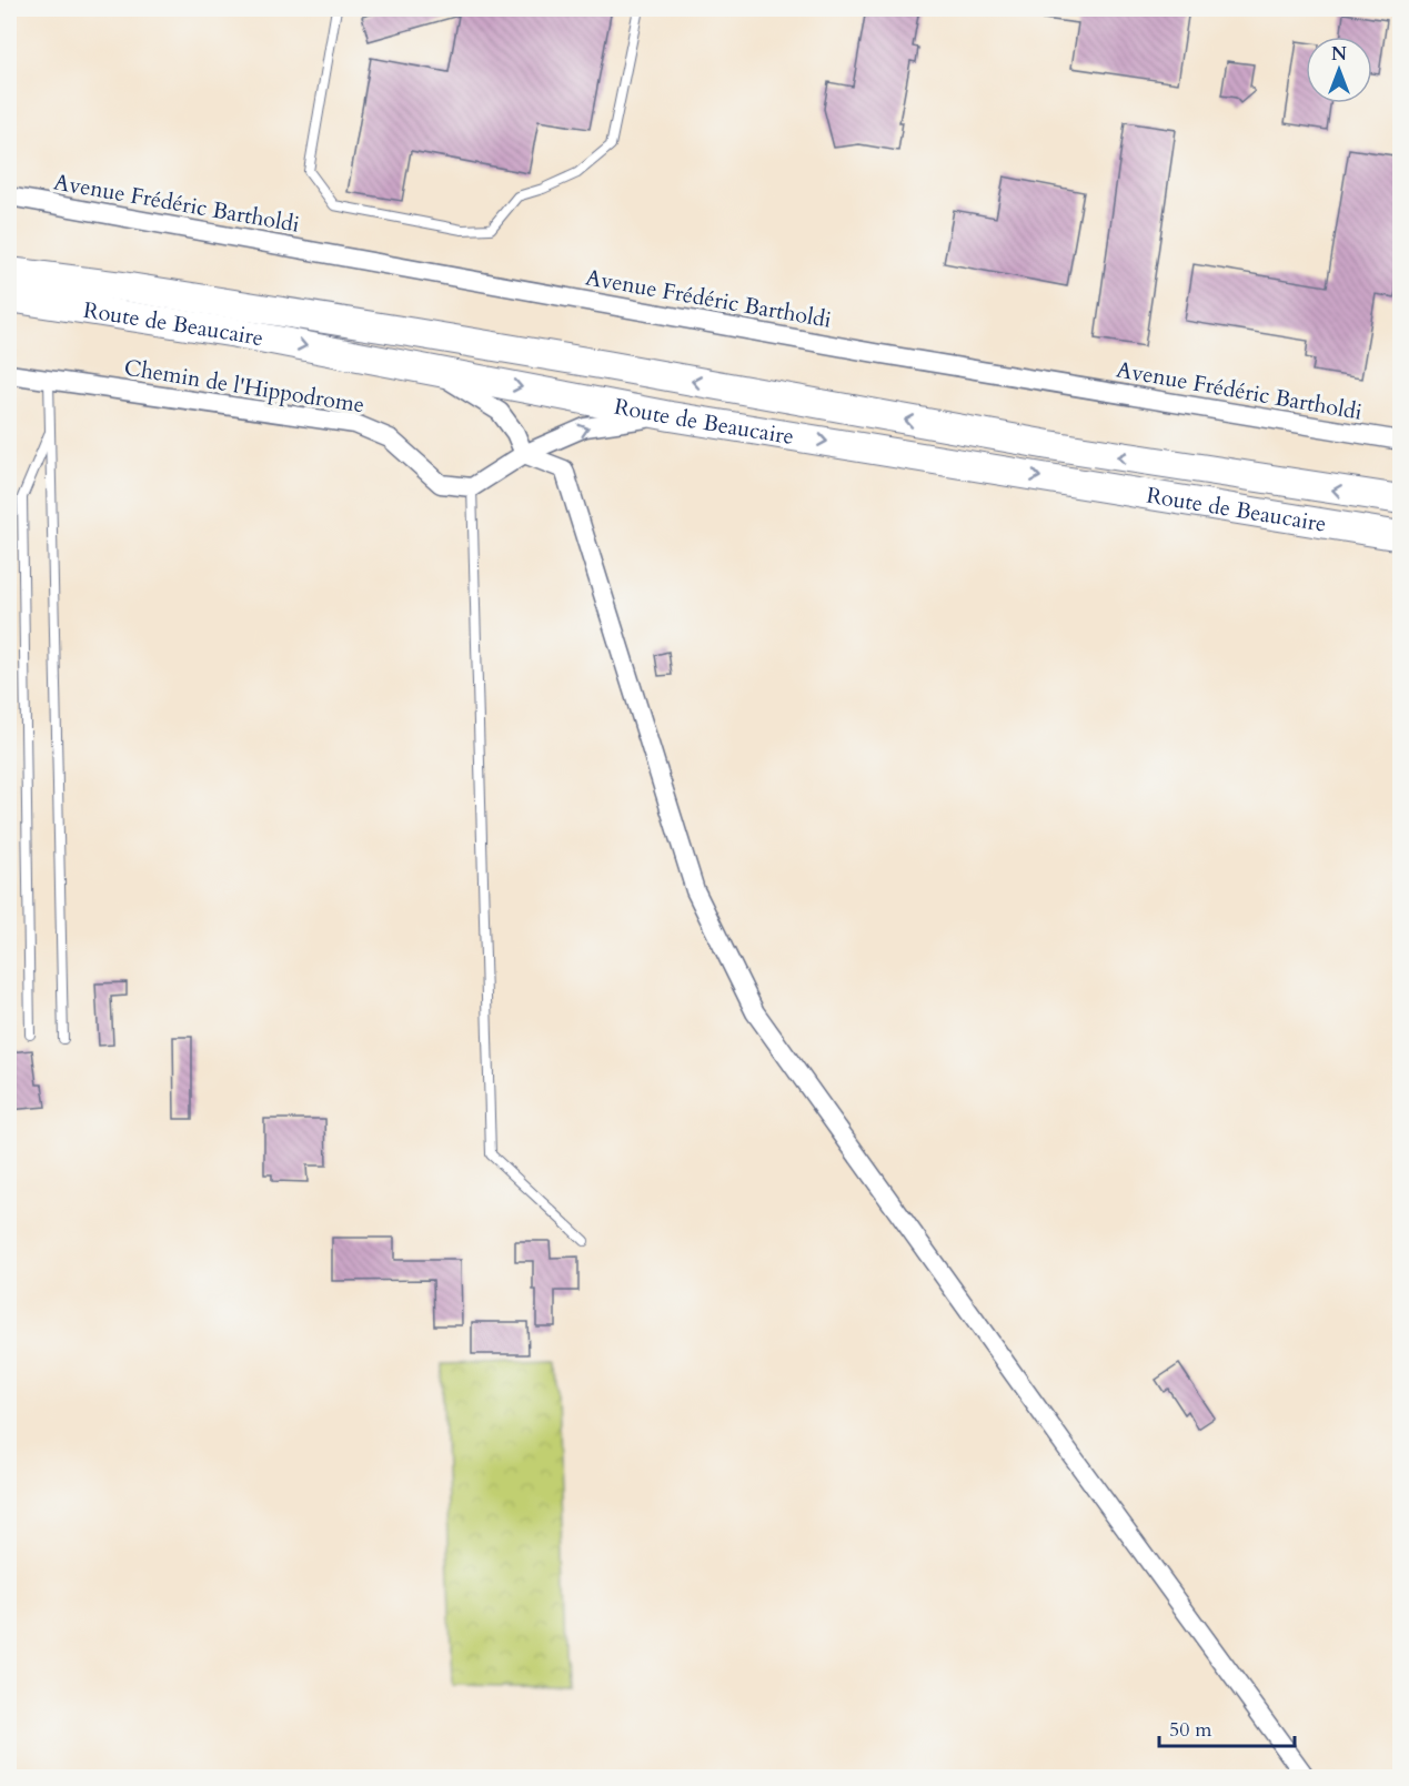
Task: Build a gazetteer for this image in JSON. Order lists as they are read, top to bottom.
{
  "streets": {
    "main road": ["Route de Beaucaire"],
    "street": ["Avenue Frédéric Bartholdi", "Chemin de l'Hippodrome"]
  },
  "scale_bar": "50 m",
  "north": "top"
}
